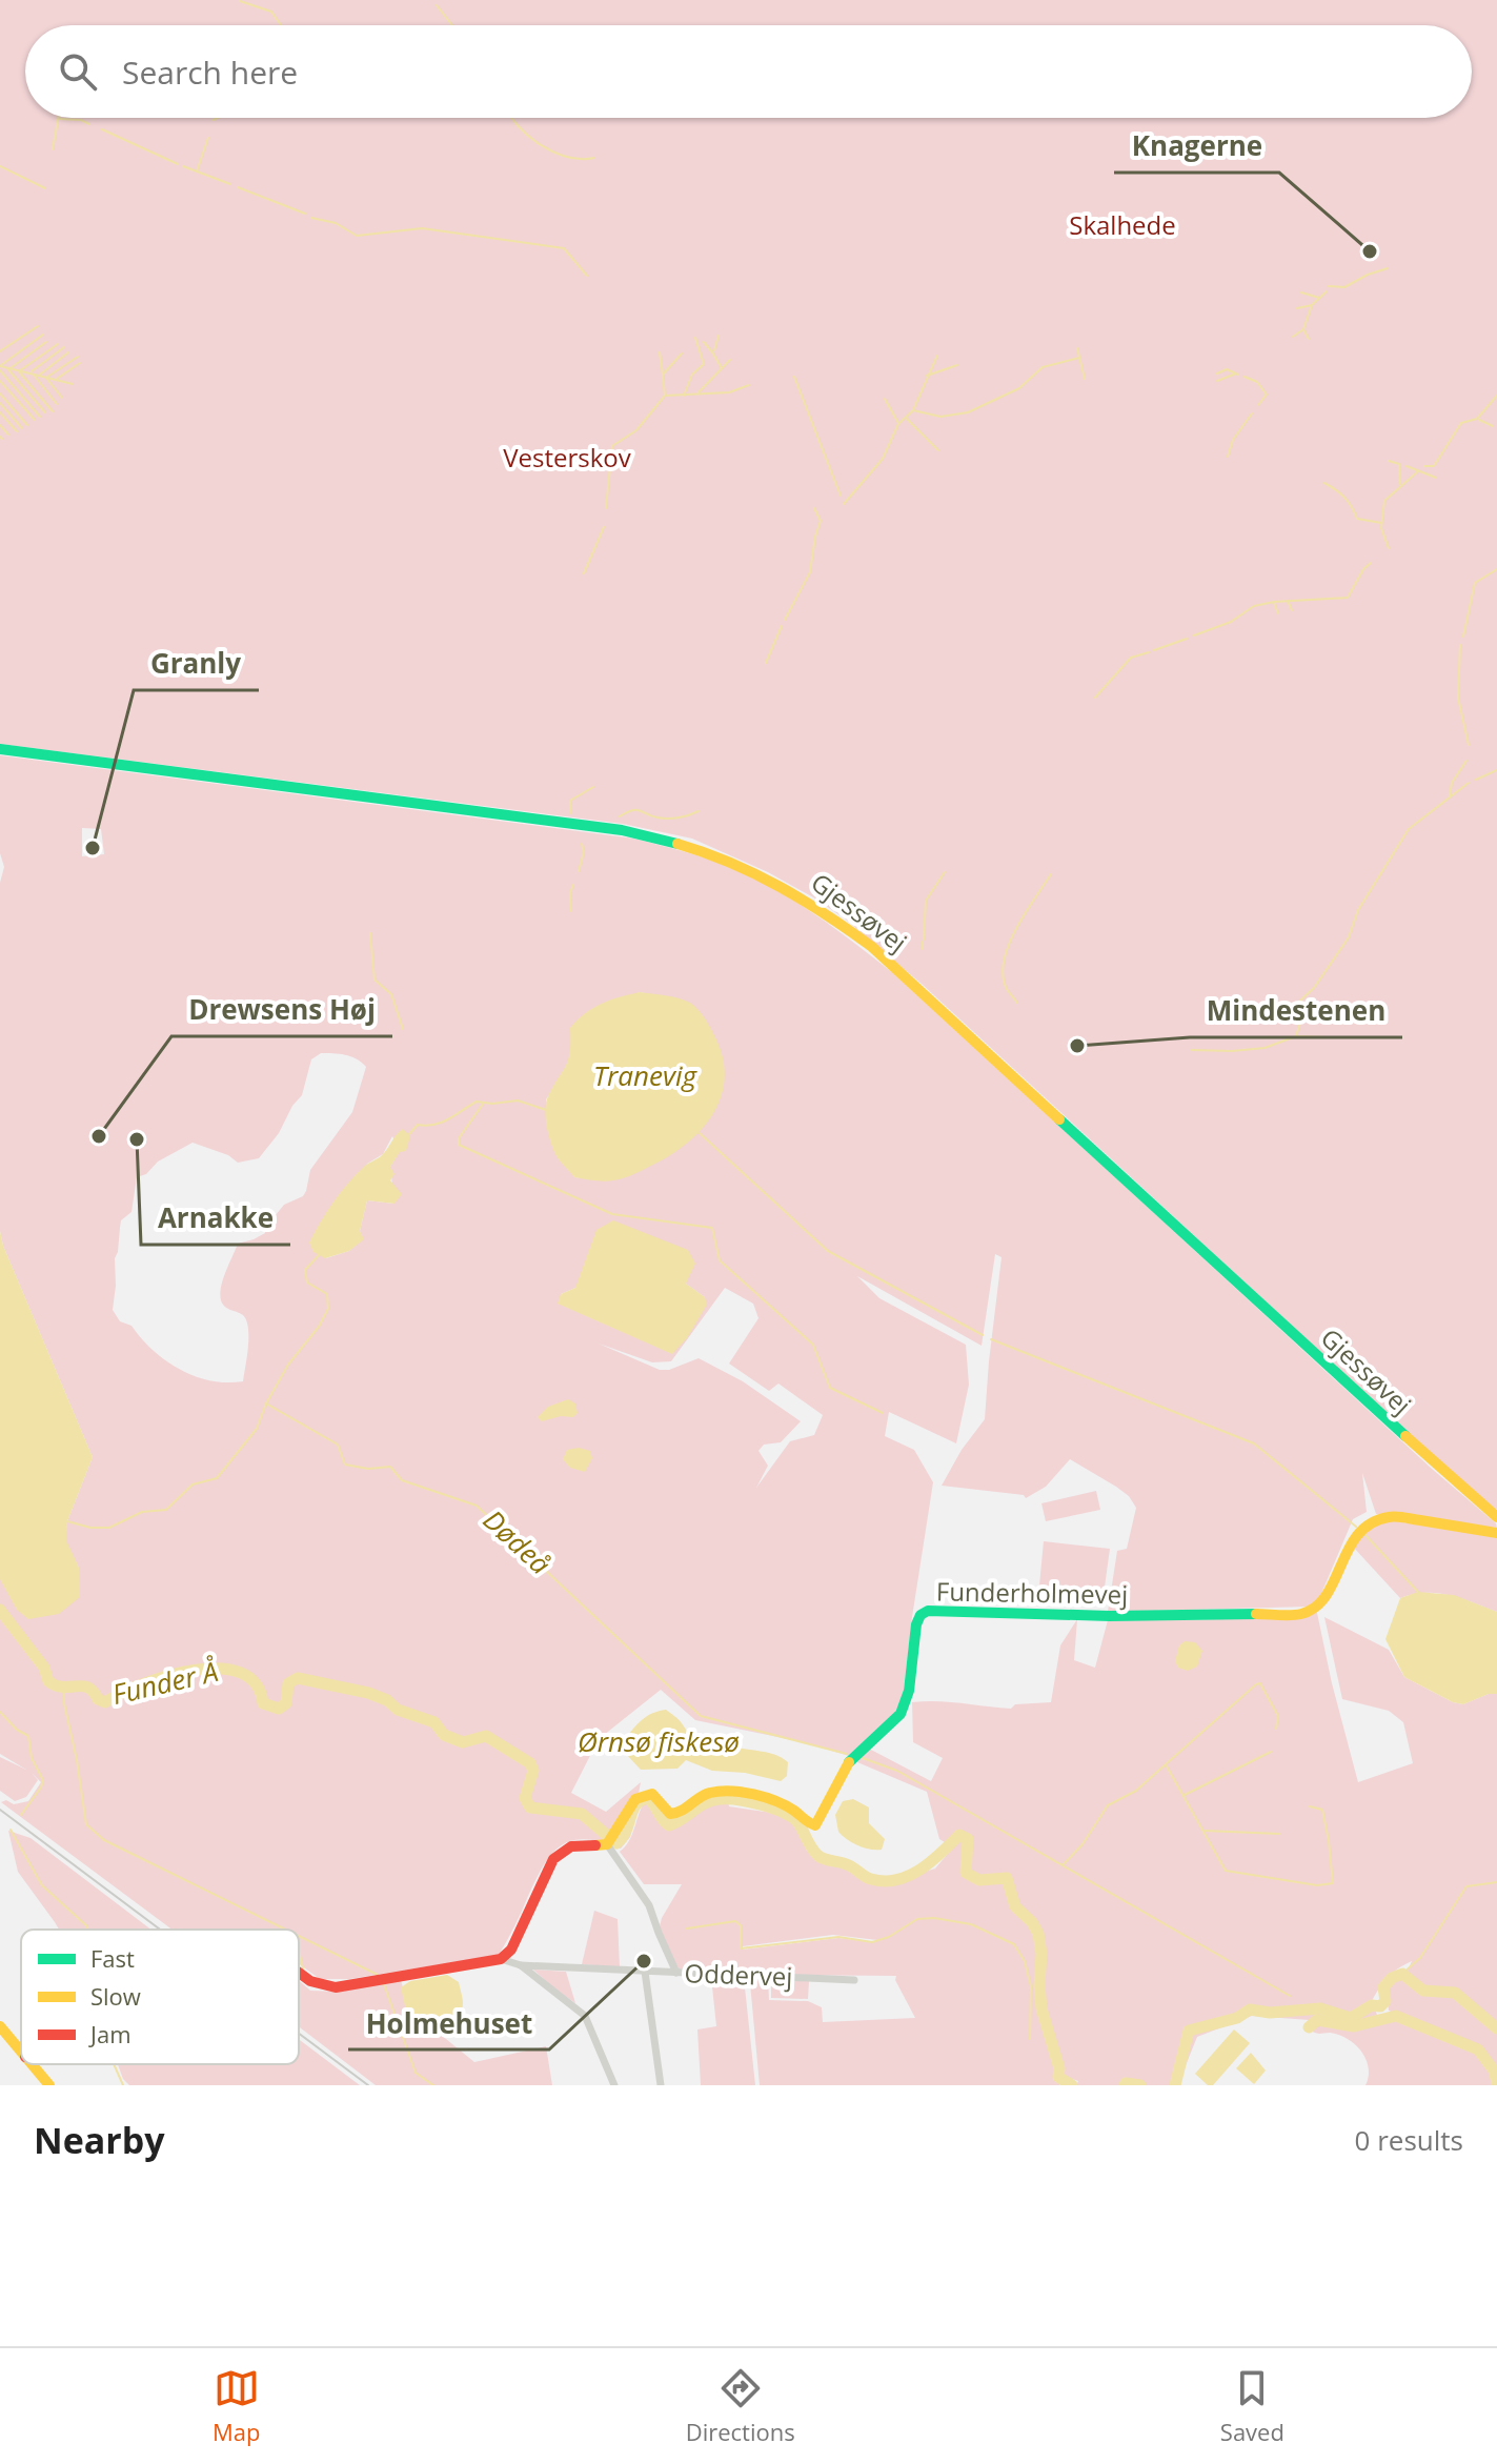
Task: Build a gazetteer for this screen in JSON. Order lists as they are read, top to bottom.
{
  "streets": {
    "street": ["Gjessøvej", "Funderholmevej", "Oddervej"]
  },
  "water": [
    "Tranevig",
    "Dødeå",
    "Funder Å",
    "Ørnsø fiskesø"
  ],
  "parks": ["Skalhede", "Vesterskov"],
  "places": [
    "Knagerne",
    "Granly",
    "Mindestenen",
    "Drewsens Høj",
    "Arnakke",
    "Holmehuset"
  ],
  "legend": ["Fast", "Slow", "Jam"],
  "page": {
    "search": "Search here",
    "heading": ["Nearby", "0 results"],
    "nav": ["Map", "Directions", "Saved"]
  }
}
